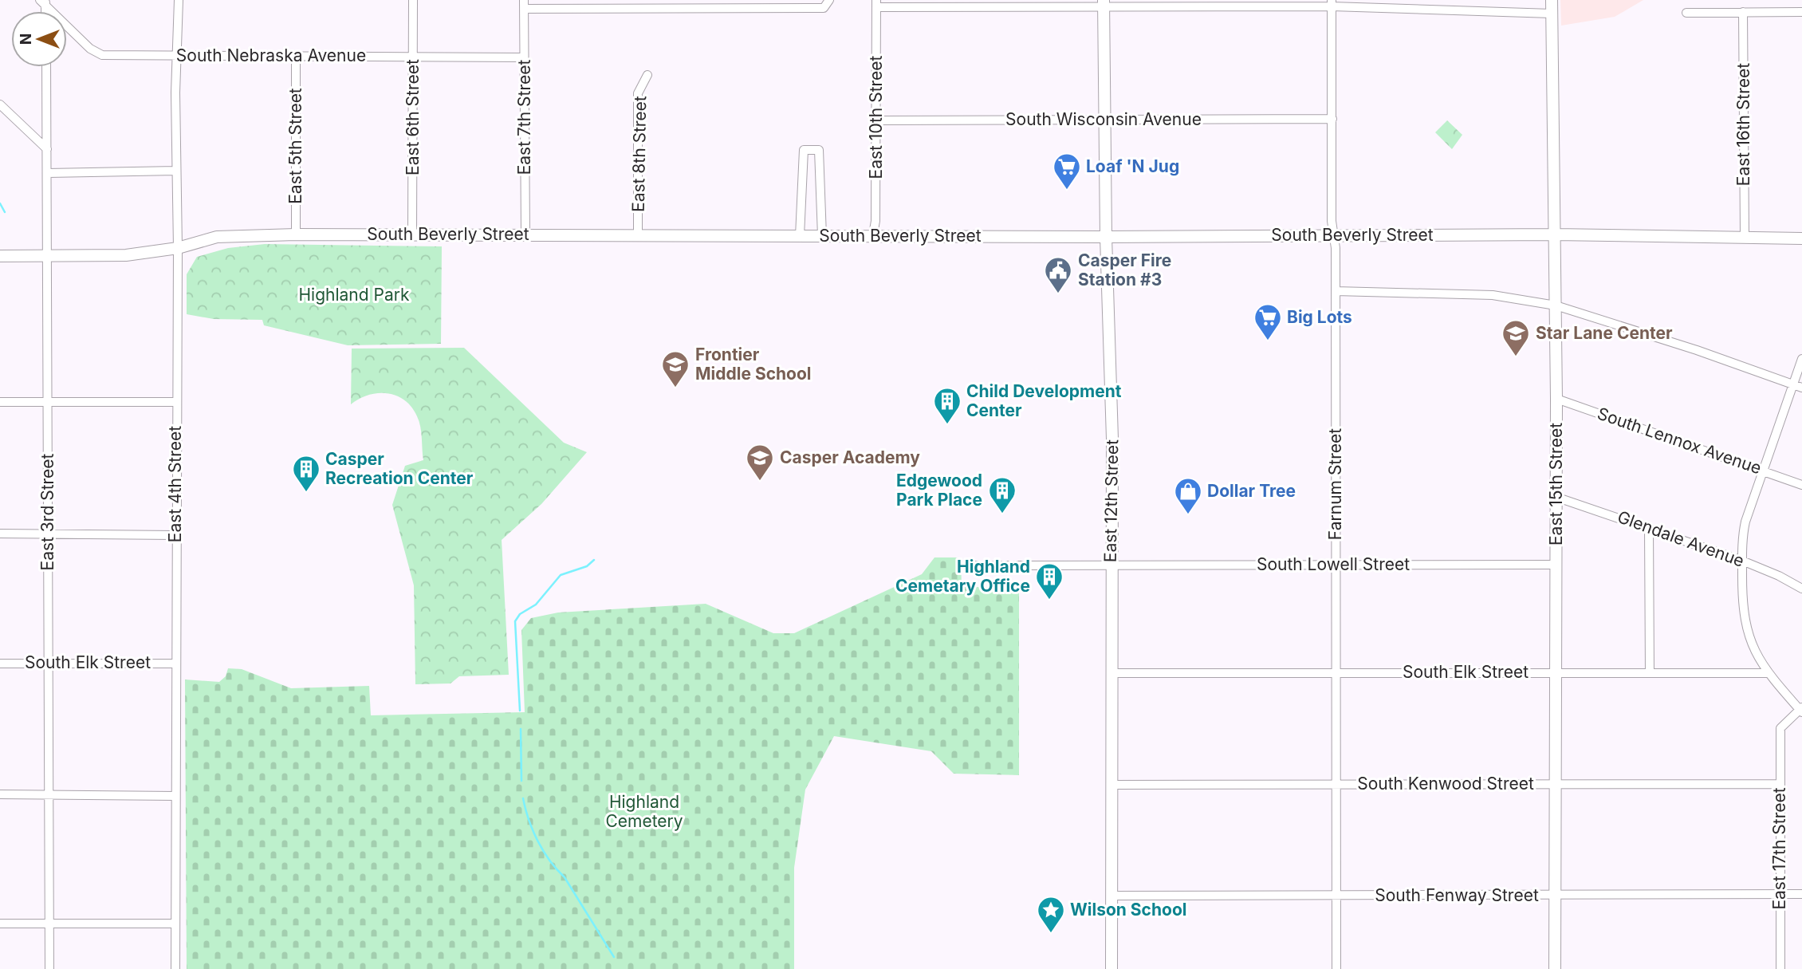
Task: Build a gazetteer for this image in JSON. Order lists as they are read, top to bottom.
{
  "streets": {
    "main road": ["South Beverly Street", "East 15th Street", "East 12th Street"],
    "street": [
      "South Nebraska Avenue",
      "East 6th Street",
      "East 7th Street",
      "East 10th Street",
      "South Wisconsin Avenue",
      "East 16th Street",
      "East 5th Street",
      "East 8th Street",
      "South Lennox Avenue",
      "East 4th Street",
      "Farnum Street",
      "East 3rd Street",
      "Glendale Avenue",
      "South Lowell Street",
      "South Elk Street",
      "South Kenwood Street",
      "East 17th Street",
      "South Fenway Street"
    ]
  },
  "crossings": [
    ["South Nebraska Avenue", "East 6th Street"],
    ["South Nebraska Avenue", "East 7th Street"],
    ["South Nebraska Avenue", "East 5th Street"],
    ["South Nebraska Avenue", "East 4th Street"],
    ["East 6th Street", "South Beverly Street"],
    ["East 7th Street", "South Beverly Street"],
    ["East 10th Street", "South Wisconsin Avenue"],
    ["East 10th Street", "South Beverly Street"],
    ["South Wisconsin Avenue", "Farnum Street"],
    ["South Wisconsin Avenue", "East 12th Street"],
    ["East 16th Street", "South Beverly Street"],
    ["East 5th Street", "South Beverly Street"],
    ["East 8th Street", "South Beverly Street"],
    ["South Beverly Street", "East 4th Street"],
    ["South Beverly Street", "Farnum Street"],
    ["South Beverly Street", "East 15th Street"],
    ["South Beverly Street", "East 12th Street"],
    ["South Beverly Street", "East 3rd Street"],
    ["South Lennox Avenue", "East 15th Street"],
    ["East 4th Street", "South Elk Street"],
    ["Farnum Street", "South Lowell Street"],
    ["Farnum Street", "South Elk Street"],
    ["Farnum Street", "South Kenwood Street"],
    ["Farnum Street", "South Fenway Street"],
    ["East 15th Street", "Glendale Avenue"],
    ["East 15th Street", "South Lowell Street"],
    ["East 15th Street", "South Elk Street"],
    ["East 15th Street", "South Kenwood Street"],
    ["East 15th Street", "South Fenway Street"],
    ["East 12th Street", "South Lowell Street"],
    ["East 12th Street", "South Elk Street"],
    ["East 12th Street", "South Kenwood Street"],
    ["East 12th Street", "South Fenway Street"],
    ["East 3rd Street", "South Elk Street"],
    ["South Kenwood Street", "East 17th Street"],
    ["East 17th Street", "South Fenway Street"]
  ],
  "parks": ["Highland Park", "Highland Cemetery"],
  "places": {
    "supermarket": ["Loaf 'N Jug", "Big Lots"],
    "public building": ["Casper Fire Station #3"],
    "school or university": ["Star Lane Center", "Frontier Middle School", "Casper Academy"],
    "building": [
      "Child Development Center",
      "Casper Recreation Center",
      "Edgewood Park Place",
      "Highland Cemetary Office"
    ],
    "shop": ["Dollar Tree"],
    "place": ["Wilson School"]
  },
  "north": "left"
}
